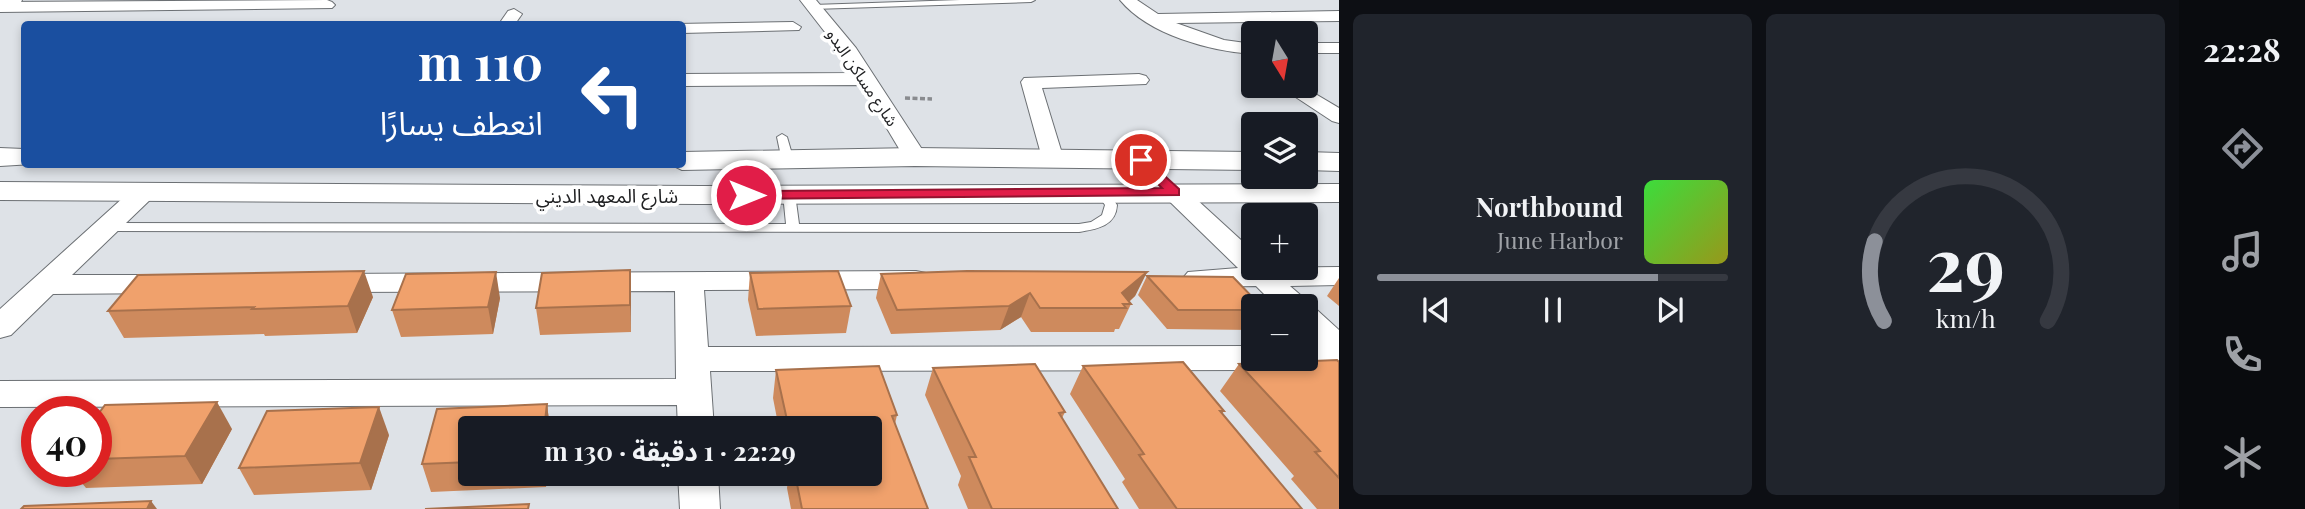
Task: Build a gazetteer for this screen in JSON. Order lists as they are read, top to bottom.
{
  "streets": {
    "street": ["شارع مساكن البدو", "شارع المعهد الديني"]
  },
  "north": "bottom",
  "page": {
    "tabs": "22:28",
    "map_buttons": ["+", "−"],
    "turn": ["110 m", "انعطف يسارًا"],
    "song": ["Northbound", "June Harbor"],
    "limit": "40",
    "trip": "22:29 · 1 دقيقة · 130 m",
    "gauge": ["29", "km/h"]
  }
}
